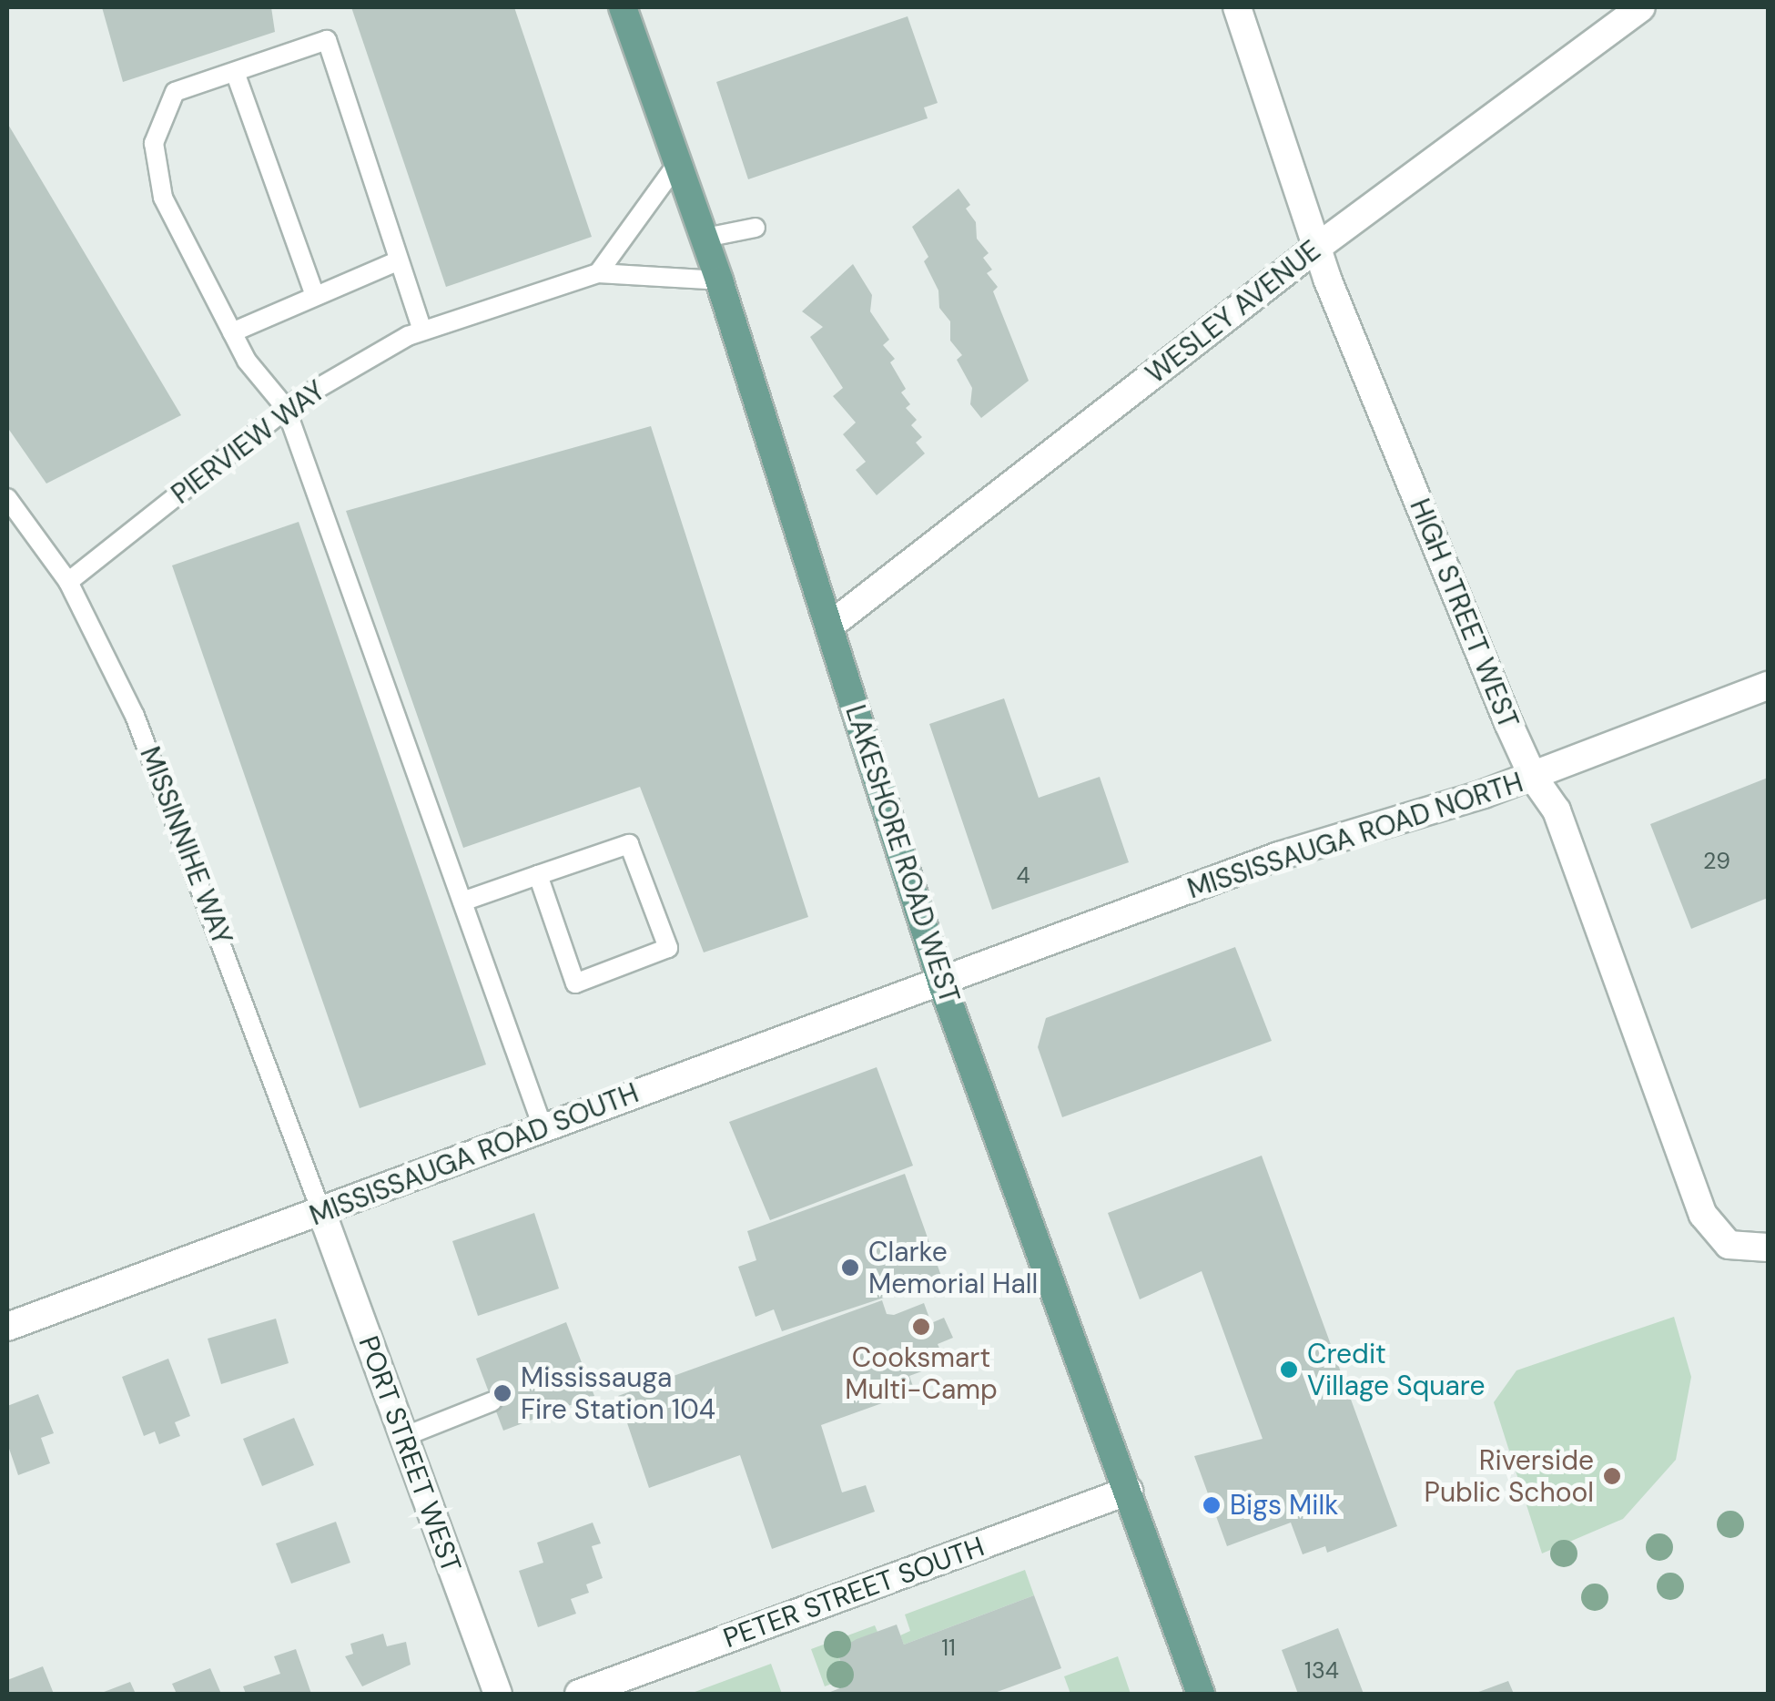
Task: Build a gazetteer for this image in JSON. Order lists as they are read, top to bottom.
{
  "streets": {
    "main road": ["LAKESHORE ROAD WEST"],
    "street": [
      "WESLEY AVENUE",
      "HIGH STREET WEST",
      "MISSISSAUGA ROAD NORTH",
      "MISSISSAUGA ROAD SOUTH",
      "PORT STREET WEST",
      "PETER STREET SOUTH"
    ],
    "lane": ["PIERVIEW WAY", "MISSINNIHE WAY"]
  },
  "crossings": [
    ["WESLEY AVENUE", "HIGH STREET WEST"],
    ["WESLEY AVENUE", "LAKESHORE ROAD WEST"],
    ["PIERVIEW WAY", "MISSINNIHE WAY"],
    ["PIERVIEW WAY", "LAKESHORE ROAD WEST"],
    ["HIGH STREET WEST", "MISSISSAUGA ROAD NORTH"],
    ["MISSISSAUGA ROAD NORTH", "LAKESHORE ROAD WEST"],
    ["MISSISSAUGA ROAD NORTH", "MISSISSAUGA ROAD SOUTH"],
    ["MISSINNIHE WAY", "MISSISSAUGA ROAD SOUTH"],
    ["MISSINNIHE WAY", "PORT STREET WEST"],
    ["LAKESHORE ROAD WEST", "MISSISSAUGA ROAD SOUTH"],
    ["LAKESHORE ROAD WEST", "PETER STREET SOUTH"],
    ["MISSISSAUGA ROAD SOUTH", "PORT STREET WEST"]
  ],
  "places": [
    "Clarke Memorial Hall",
    "Cooksmart Multi-Camp",
    "Credit Village Square",
    "Mississauga Fire Station 104",
    "Riverside Public School",
    "Bigs Milk"
  ],
  "house_numbers": [
    "29",
    "4",
    "11",
    "134"
  ]
}
